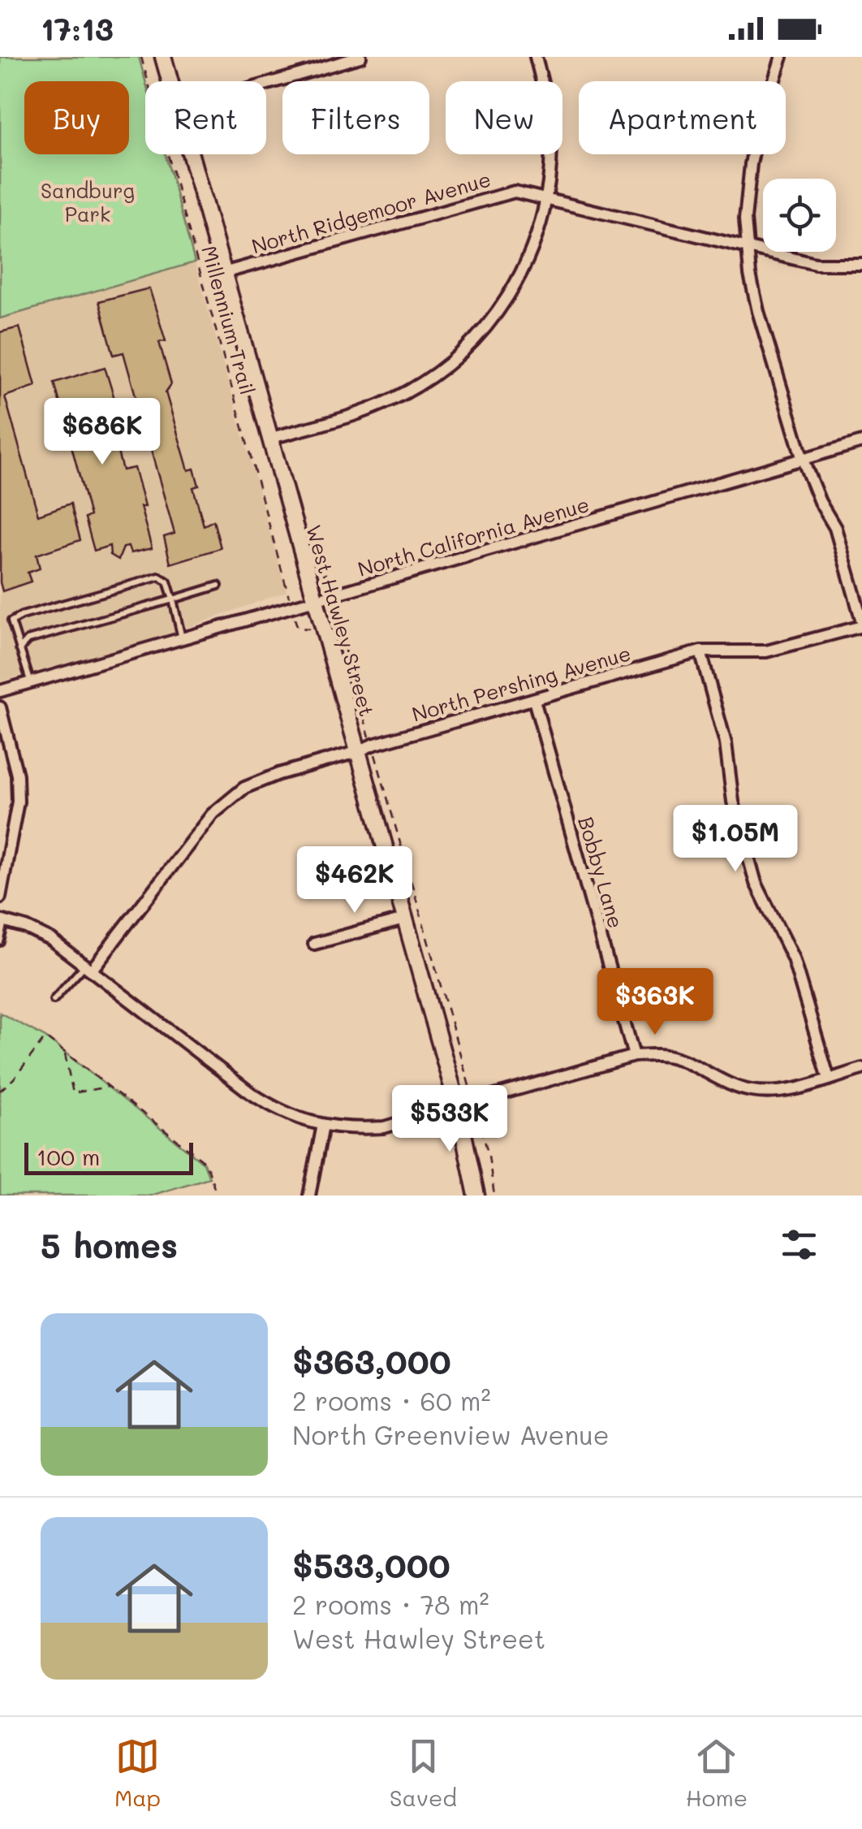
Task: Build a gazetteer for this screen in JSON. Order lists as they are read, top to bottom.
{
  "streets": {
    "street": [
      "North Ridgemoor Avenue",
      "North California Avenue",
      "West Hawley Street",
      "North Pershing Avenue",
      "Bobby Lane"
    ],
    "path": ["Millennium Trail"]
  },
  "crossings": [
    ["North Ridgemoor Avenue", "West Hawley Street"],
    ["North California Avenue", "West Hawley Street"],
    ["West Hawley Street", "North Pershing Avenue"],
    ["North Pershing Avenue", "Bobby Lane"]
  ],
  "parks": ["Sandburg Park"],
  "scale_bar": "100 m",
  "page": {
    "status": "17:13",
    "chip": [
      "Buy",
      "Rent",
      "Filters",
      "New",
      "Apartment"
    ],
    "price": [
      "$686K",
      "$1.05M",
      "$462K",
      "$363K",
      "$533K"
    ],
    "scale": "100 m",
    "heading": "5 homes",
    "list": [
      {
        "name": "$363,000",
        "note": "2 rooms · 60 m² · North Greenview Avenue"
      },
      {
        "name": "$533,000",
        "note": "2 rooms · 78 m² · West Hawley Street"
      }
    ],
    "tabs": ["Map", "Saved", "Home"]
  }
}
